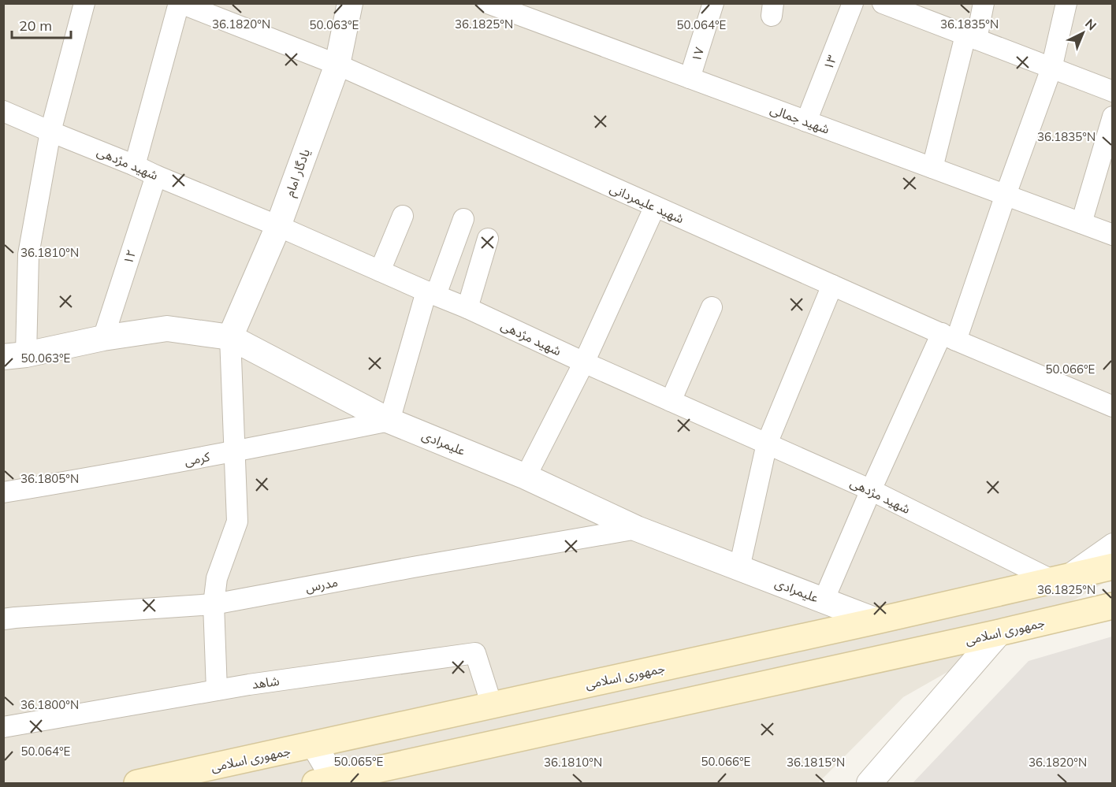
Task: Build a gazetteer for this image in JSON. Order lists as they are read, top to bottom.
{
  "streets": {
    "main road": ["جمهوری اسلامی"],
    "street": [
      "۱۷",
      "۱۳",
      "شهید جمالی",
      "شهید مژدهی",
      "یادگار امام",
      "شهید علیمردانی",
      "۱۲",
      "علیمرادی",
      "کرمی",
      "مدرس",
      "شاهد"
    ]
  },
  "crossings": [
    ["۱۷", "شهید جمالی"],
    ["۱۳", "شهید جمالی"],
    ["شهید مژدهی", "یادگار امام"],
    ["شهید مژدهی", "۱۲"],
    ["شهید مژدهی", "جمهوری اسلامی"],
    ["یادگار امام", "شهید علیمردانی"],
    ["یادگار امام", "علیمرادی"],
    ["۱۲", "علیمرادی"],
    ["علیمرادی", "کرمی"],
    ["علیمرادی", "مدرس"],
    ["علیمرادی", "جمهوری اسلامی"],
    ["جمهوری اسلامی", "شاهد"]
  ],
  "scale_bar": "20 m",
  "north": "top right",
  "coordinates": [
    "36.1835°N",
    "36.1820°N",
    "36.1825°N",
    "50.063°E",
    "50.064°E",
    "36.1810°N",
    "50.066°E",
    "36.1805°N",
    "36.1800°N",
    "50.065°E",
    "36.1815°N"
  ]
}
